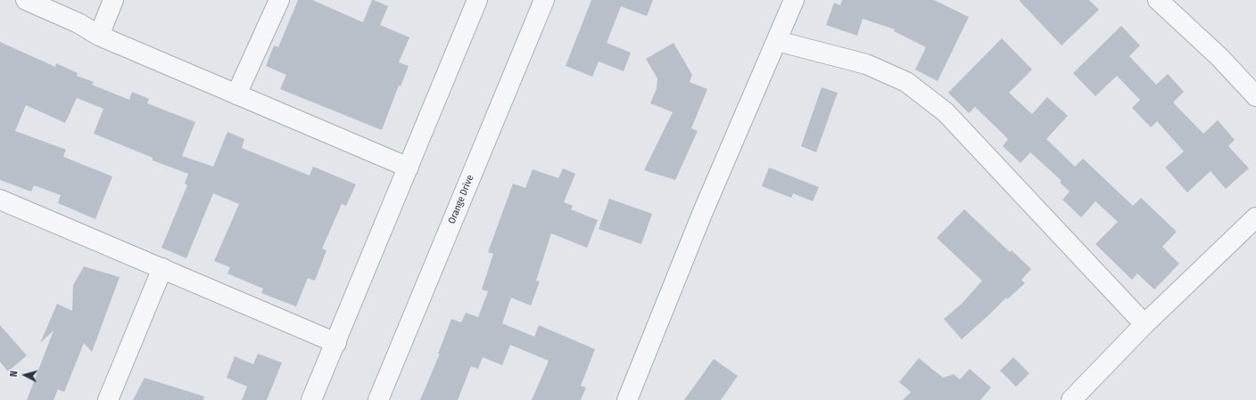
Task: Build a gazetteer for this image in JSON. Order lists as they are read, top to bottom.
{
  "streets": {
    "street": ["Orange Drive"]
  },
  "north": "left"
}
